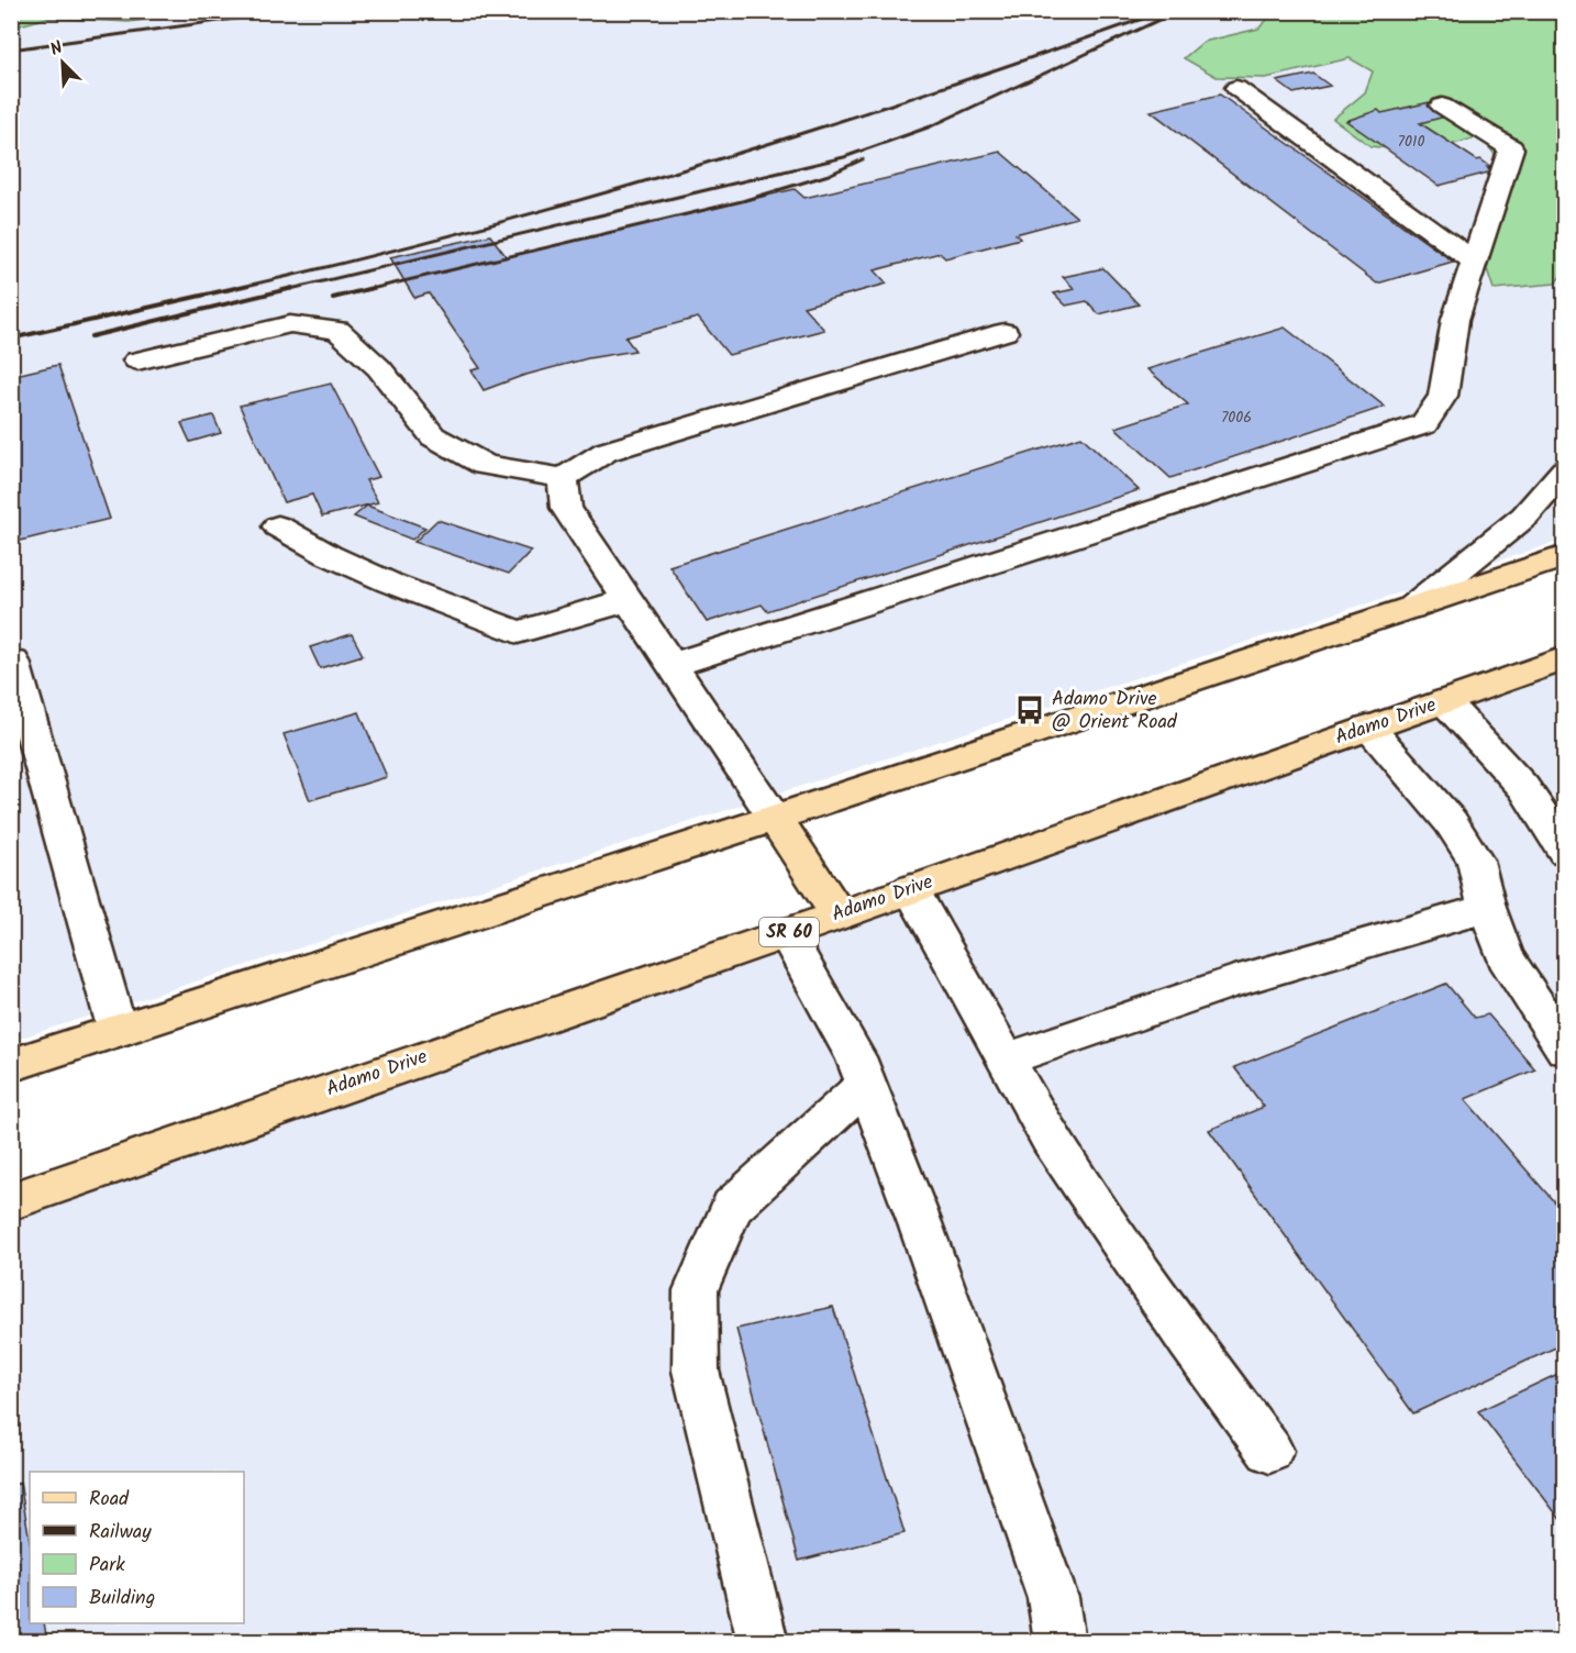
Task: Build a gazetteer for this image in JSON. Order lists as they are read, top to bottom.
{
  "streets": {
    "main road": ["Adamo Drive", "SR 60"]
  },
  "places": {
    "bus stop": ["Adamo Drive @ Orient Road"]
  },
  "house_numbers": ["7010", "7006"],
  "legend": [
    "Road",
    "Railway",
    "Park",
    "Building"
  ],
  "north": "top left"
}
